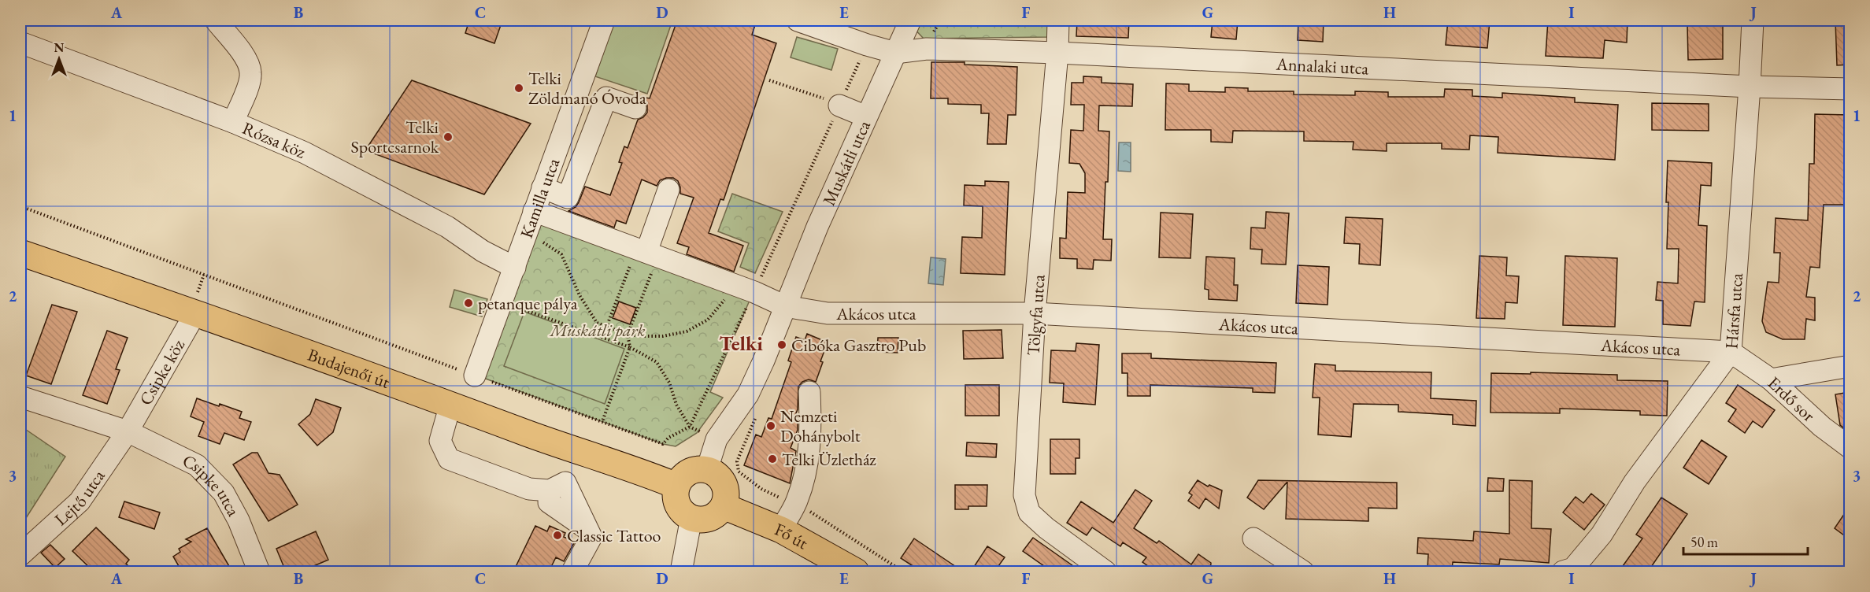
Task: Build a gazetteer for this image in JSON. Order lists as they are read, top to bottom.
{
  "streets": {
    "main road": ["Budajenői út", "Fő út"],
    "street": [
      "Annalaki utca",
      "Rózsa köz",
      "Muskátli utca",
      "Kamilla utca",
      "Hársfa utca",
      "Akácos utca",
      "Tölgyfa utca",
      "Csipke köz",
      "Erdő sor",
      "Csipke utca",
      "Lejtő utca"
    ]
  },
  "crossings": [
    ["Annalaki utca", "Muskátli utca"],
    ["Annalaki utca", "Hársfa utca"],
    ["Annalaki utca", "Tölgyfa utca"],
    ["Rózsa köz", "Kamilla utca"],
    ["Muskátli utca", "Akácos utca"],
    ["Muskátli utca", "Budajenői út"],
    ["Muskátli utca", "Fő út"],
    ["Hársfa utca", "Akácos utca"],
    ["Hársfa utca", "Erdő sor"],
    ["Akácos utca", "Tölgyfa utca"],
    ["Akácos utca", "Erdő sor"],
    ["Budajenői út", "Csipke köz"],
    ["Budajenői út", "Fő út"],
    ["Csipke köz", "Csipke utca"],
    ["Csipke köz", "Lejtő utca"],
    ["Csipke utca", "Lejtő utca"]
  ],
  "districts": ["Telki"],
  "parks": ["Muskátli park"],
  "places": [
    "Telki Zöldmanó Óvoda",
    "Telki Sportcsarnok",
    "petanque pálya",
    "Cibóka Gasztro Pub",
    "Nemzeti Dohánybolt",
    "Telki Üzletház",
    "Classic Tattoo"
  ],
  "scale_bar": "50 m",
  "north": "top",
  "grid": {
    "columns": [
      "A",
      "B",
      "C",
      "D",
      "E",
      "F",
      "G",
      "H",
      "I",
      "J"
    ],
    "rows": ["1", "2", "3"]
  }
}
